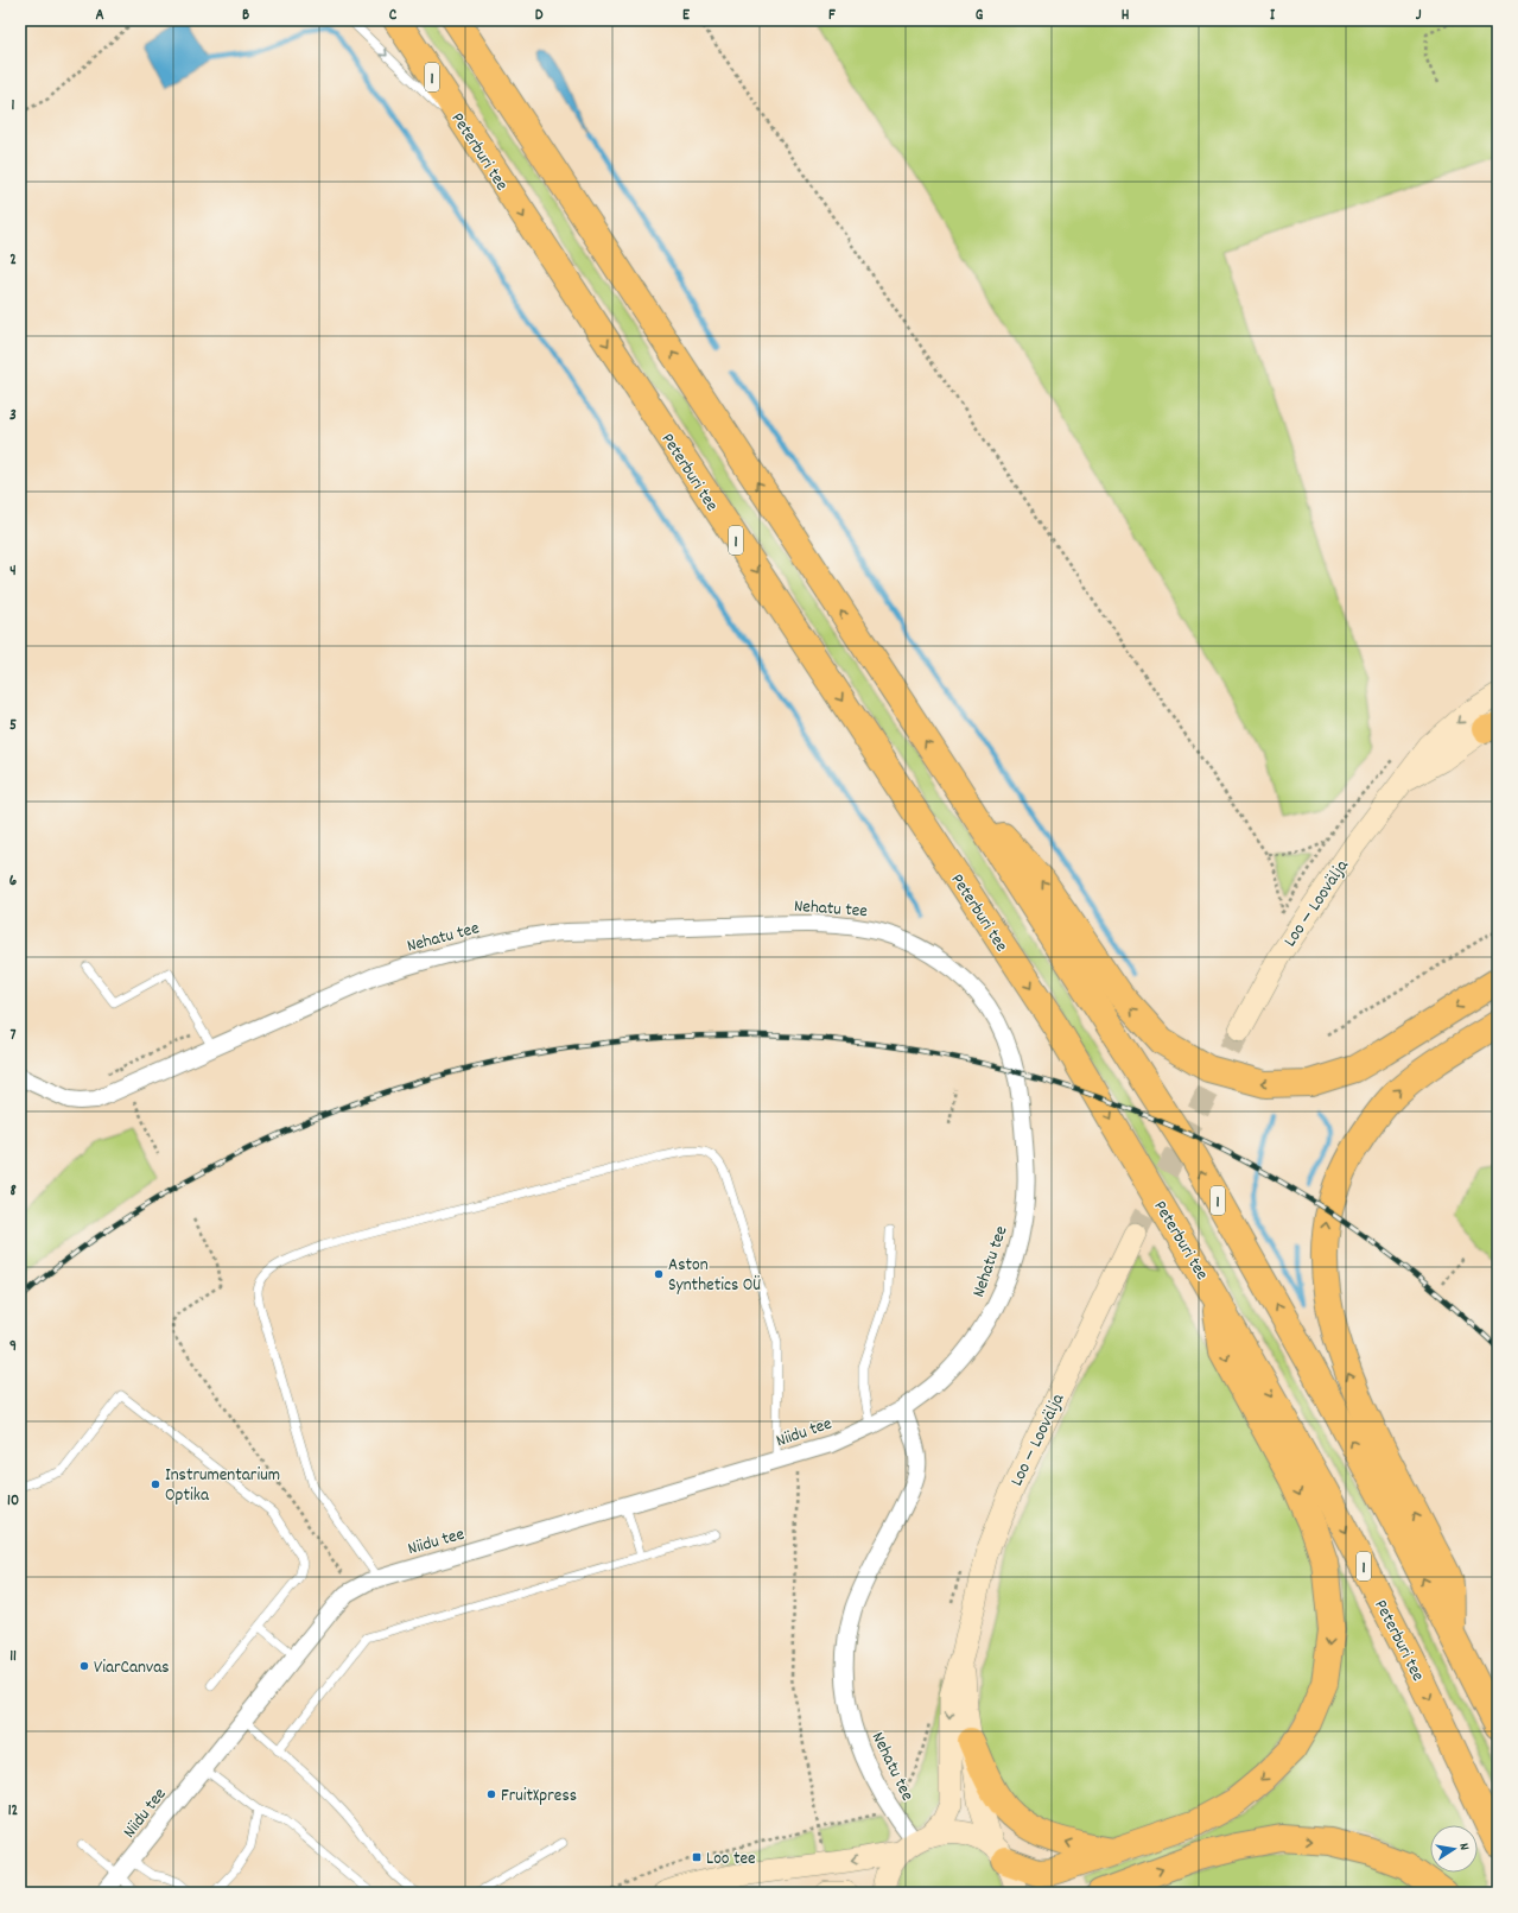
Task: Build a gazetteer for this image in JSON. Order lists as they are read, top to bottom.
{
  "streets": {
    "highway": ["1", "Peterburi tee"],
    "street": ["Loo — Loovälja", "Nehatu tee", "Niidu tee"]
  },
  "crossings": [
    ["Loo — Loovälja", "Nehatu tee"],
    ["Nehatu tee", "Niidu tee"]
  ],
  "places": {
    "other": [
      "Aston Synthetics OÜ",
      "Instrumentarium Optika",
      "ViarCanvas",
      "FruitXpress"
    ],
    "transit": ["Loo tee"]
  },
  "north": "right",
  "grid": {
    "columns": [
      "A",
      "B",
      "C",
      "D",
      "E",
      "F",
      "G",
      "H",
      "I",
      "J"
    ],
    "rows": [
      "1",
      "2",
      "3",
      "4",
      "5",
      "6",
      "7",
      "8",
      "9",
      "10",
      "11",
      "12"
    ]
  }
}
